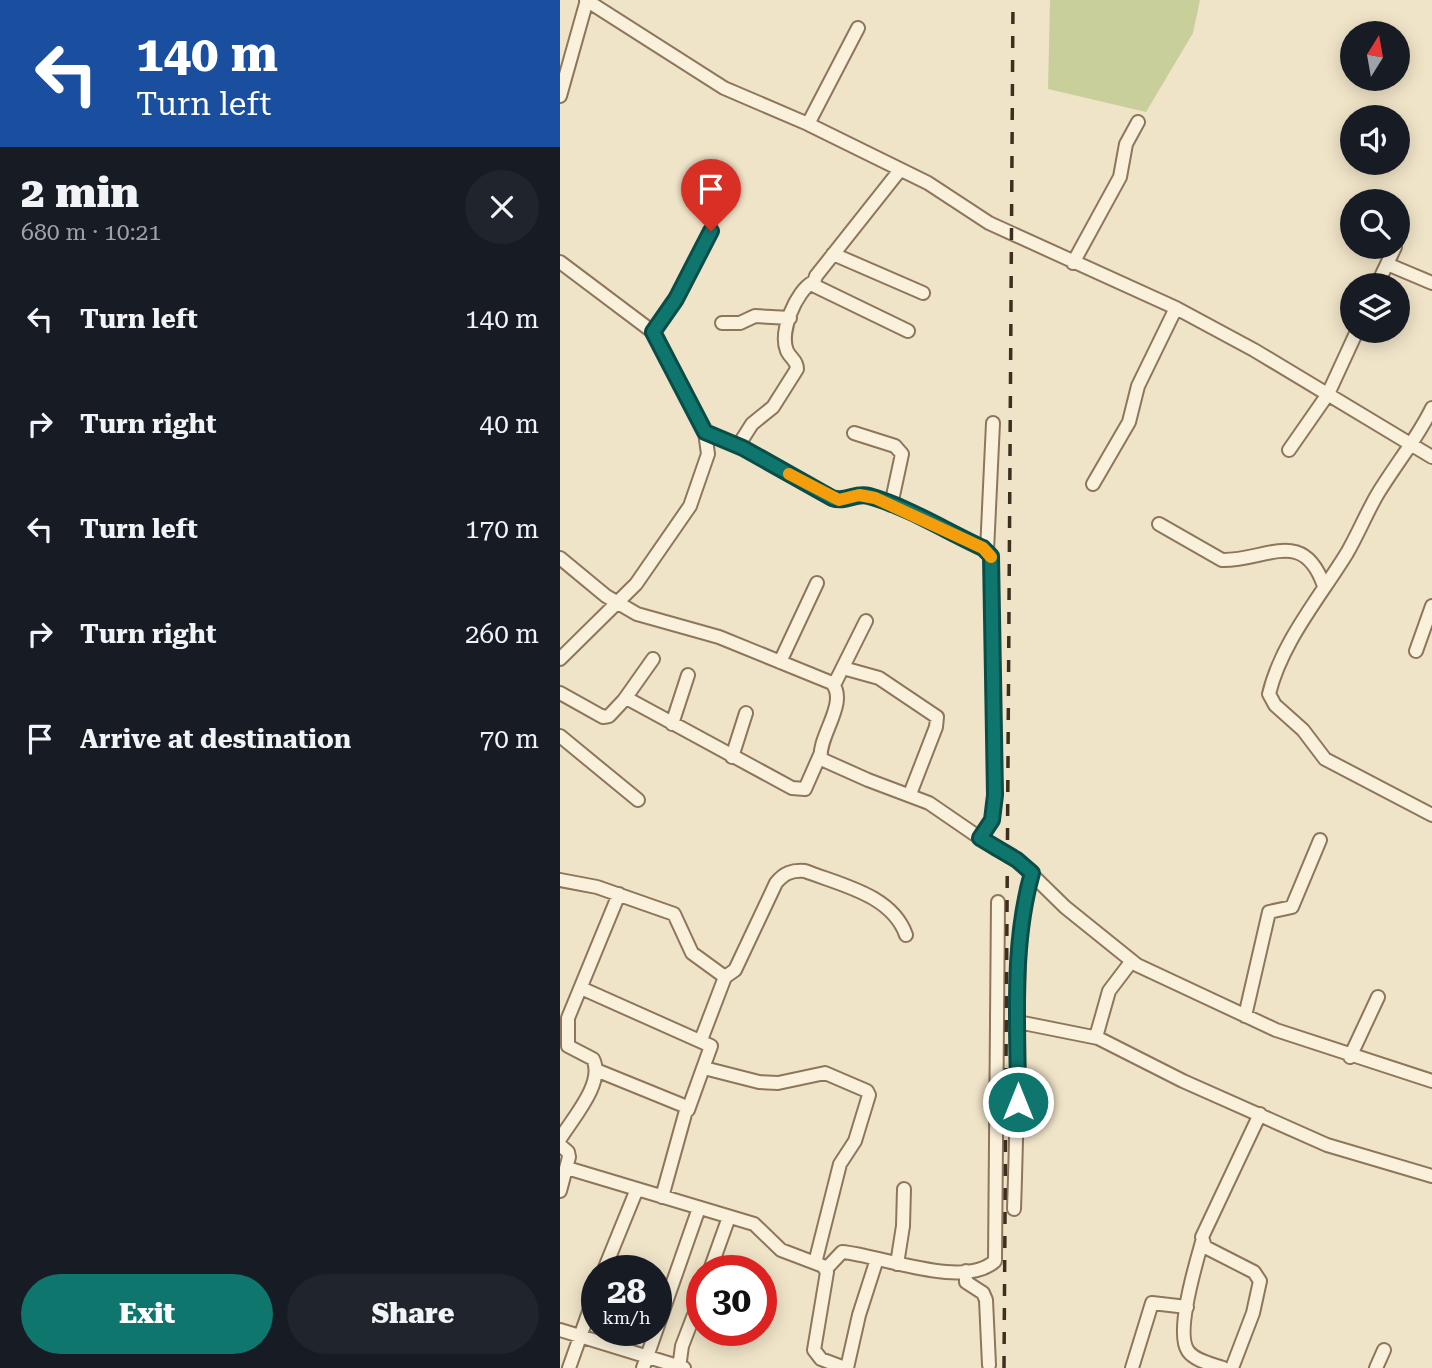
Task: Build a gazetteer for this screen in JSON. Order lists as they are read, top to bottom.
{
  "north": "top",
  "page": {
    "turn": ["140 m", "Turn left"],
    "heading": ["2 min", "680 m · 10:21"],
    "list": [
      {
        "name": "Turn left",
        "value": "140 m"
      },
      {
        "name": "Turn right",
        "value": "40 m"
      },
      {
        "name": "Turn left",
        "value": "170 m"
      },
      {
        "name": "Turn right",
        "value": "260 m"
      },
      {
        "name": "Arrive at destination",
        "value": "70 m"
      }
    ],
    "speed": "28 km/h",
    "limit": "30",
    "buttons": ["Exit", "Share"]
  }
}
